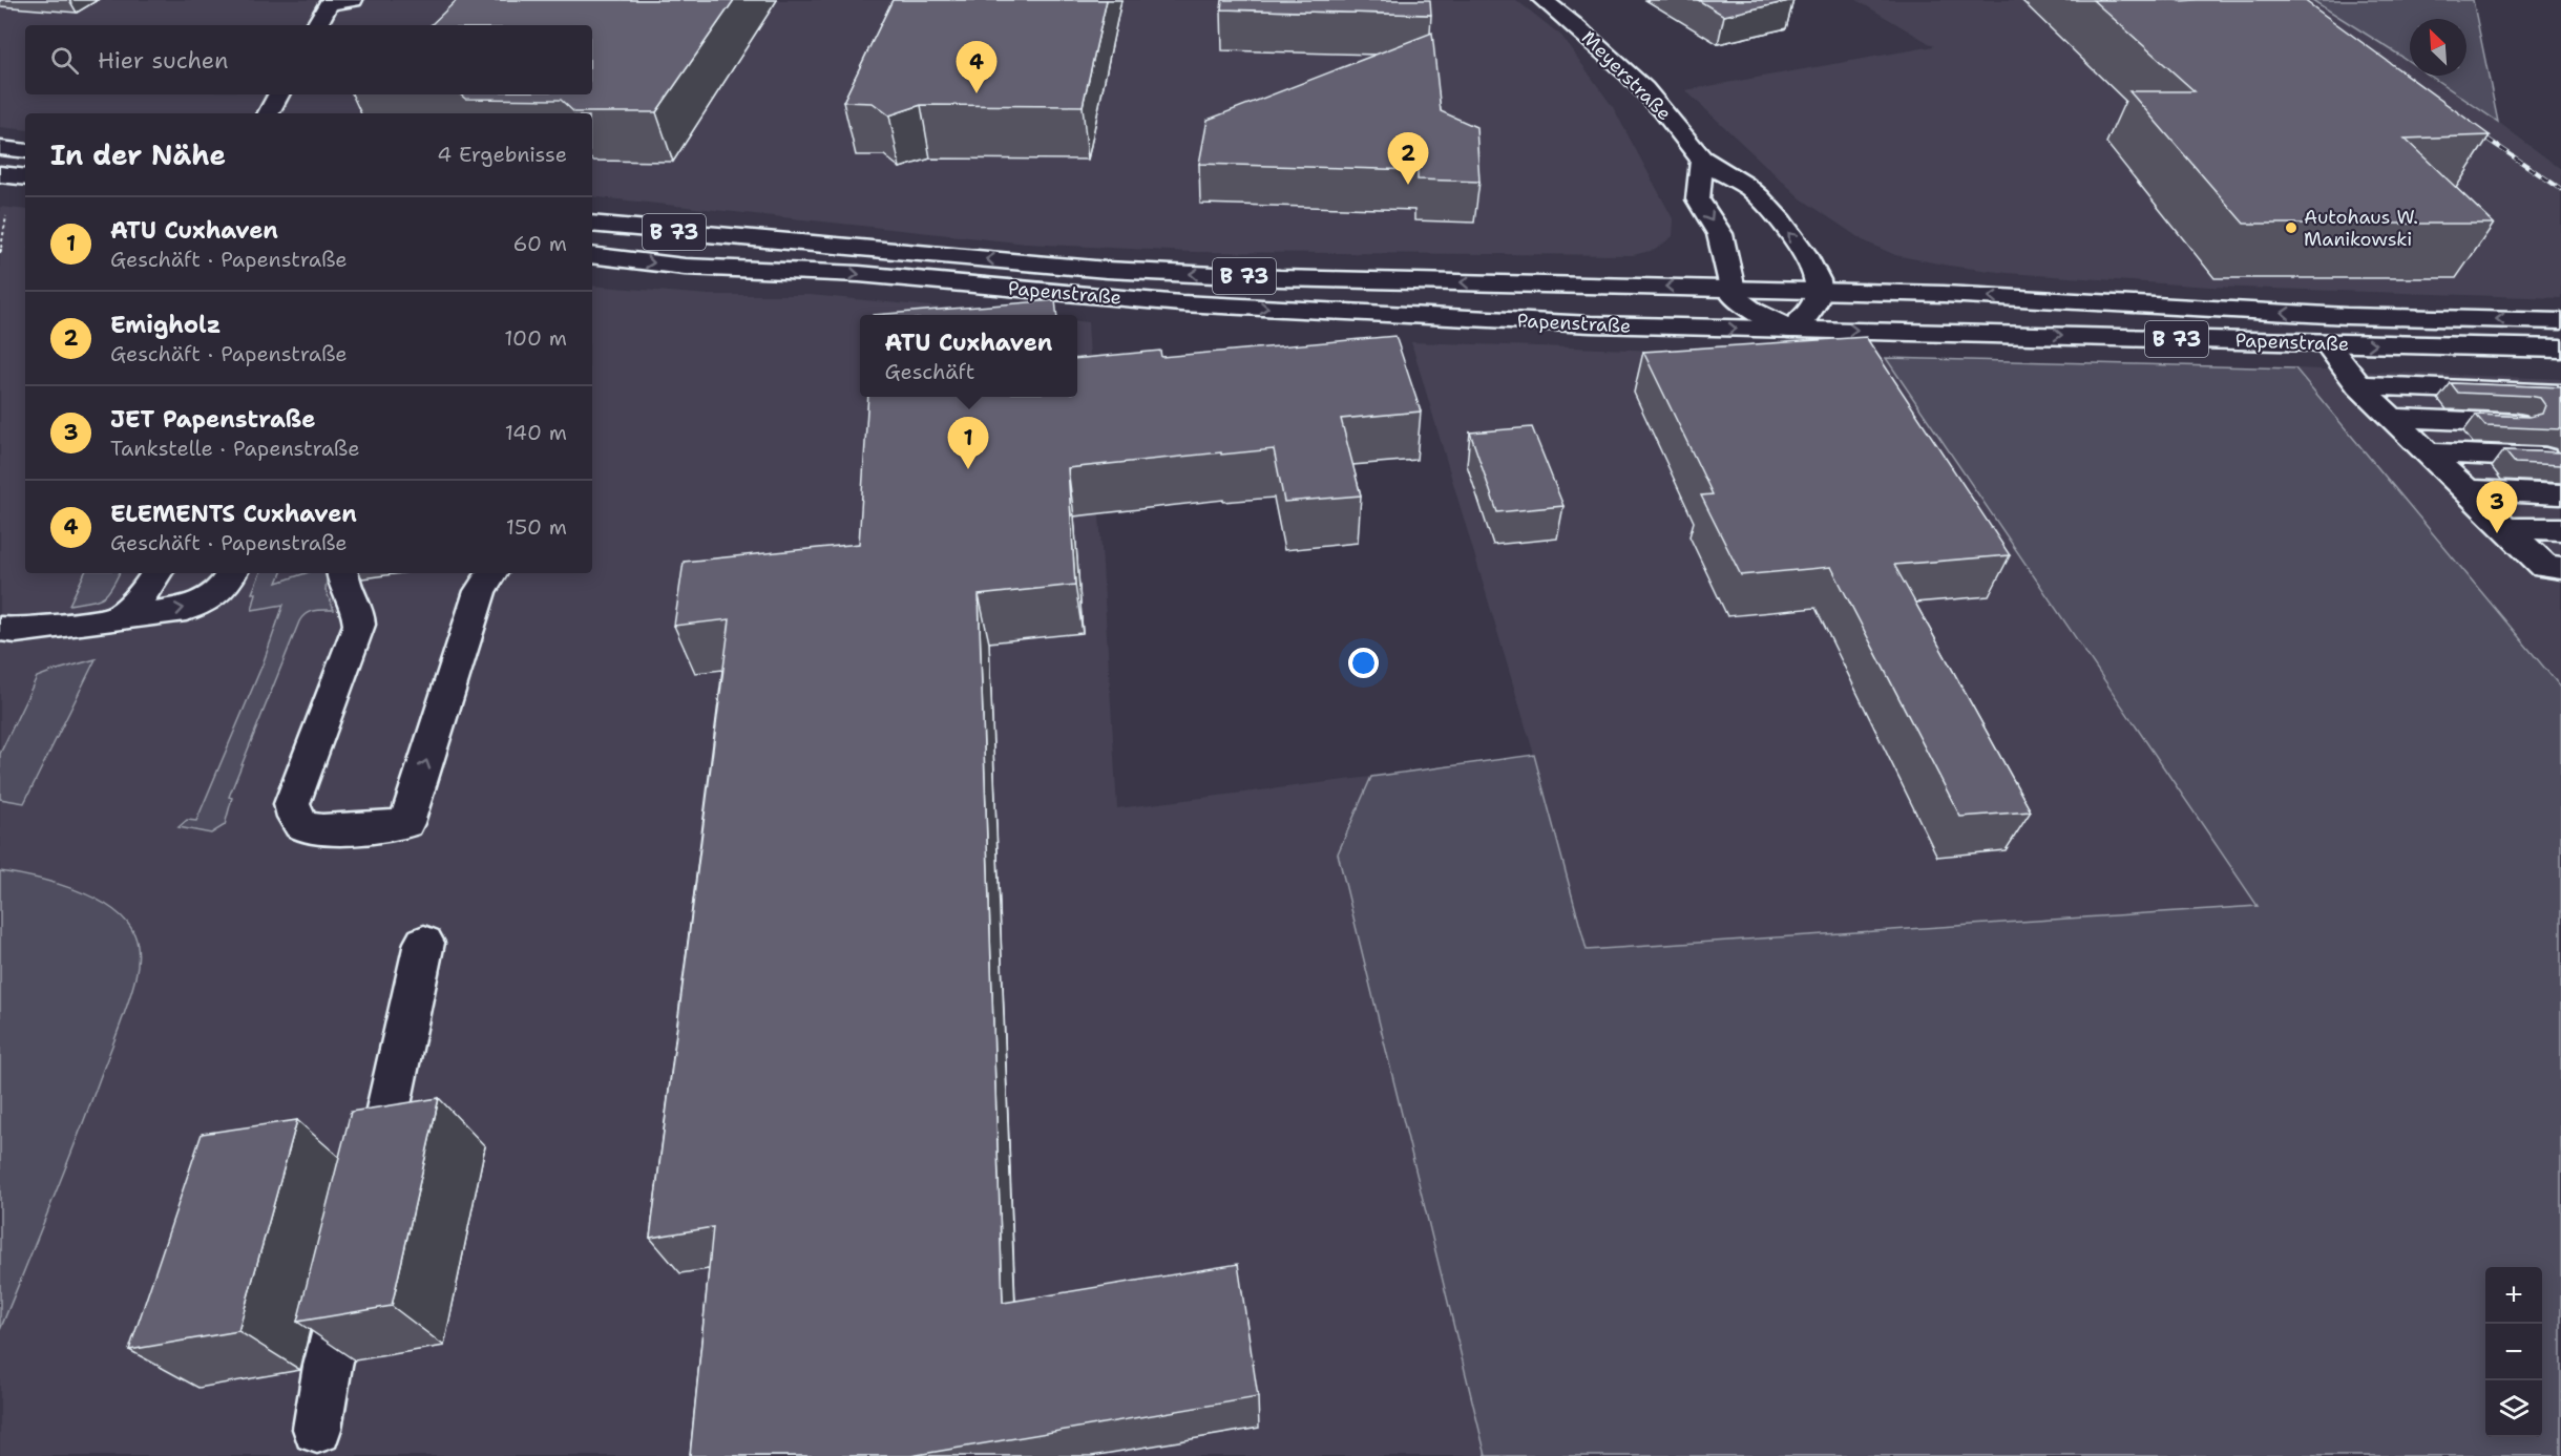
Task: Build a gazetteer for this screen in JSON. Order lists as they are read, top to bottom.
{
  "streets": {
    "main road": ["Meyerstraße", "B 73", "Papenstraße"]
  },
  "crossings": [
    ["Meyerstraße", "Papenstraße"]
  ],
  "one_way": ["Meyerstraße"],
  "places": ["Autohaus W. Manikowski"],
  "north": "top left",
  "page": {
    "search": "Hier suchen",
    "pins": [
      "4",
      "2",
      "1",
      "3"
    ],
    "heading": ["In der Nähe", "4 Ergebnisse"],
    "list": [
      {
        "mark": "1",
        "name": "ATU Cuxhaven",
        "note": "Geschäft · Papenstraße",
        "value": "60 m"
      },
      {
        "mark": "2",
        "name": "Emigholz",
        "note": "Geschäft · Papenstraße",
        "value": "100 m"
      },
      {
        "mark": "3",
        "name": "JET Papenstraße",
        "note": "Tankstelle · Papenstraße",
        "value": "140 m"
      },
      {
        "mark": "4",
        "name": "ELEMENTS Cuxhaven",
        "note": "Geschäft · Papenstraße",
        "value": "150 m"
      }
    ],
    "popup": ["ATU Cuxhaven", "Geschäft"],
    "map_buttons": ["+", "−"]
  }
}
